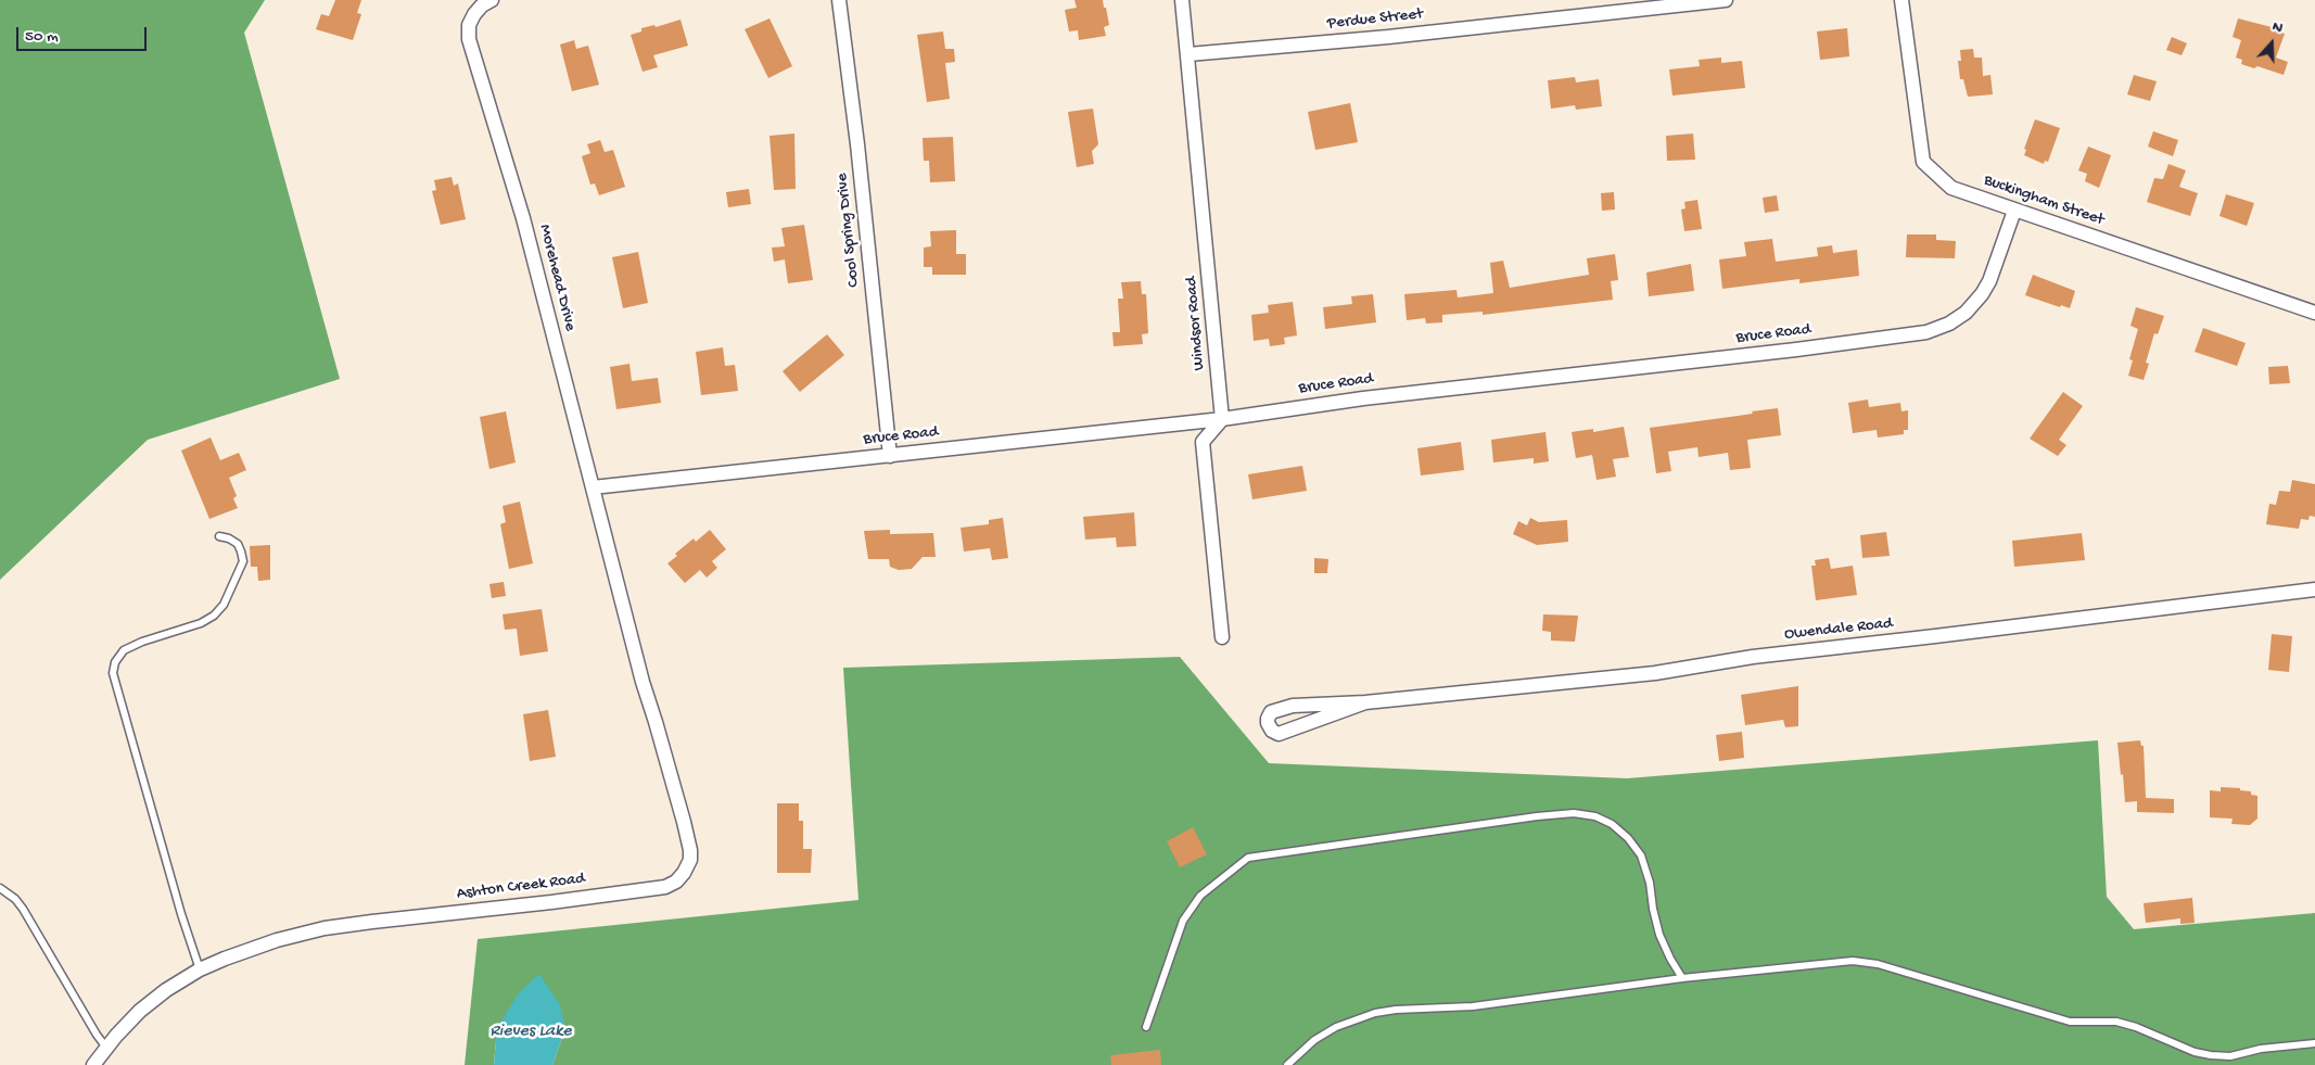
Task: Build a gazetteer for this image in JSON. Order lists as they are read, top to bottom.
{
  "streets": {
    "street": [
      "Perdue Street",
      "Buckingham Street",
      "Cool Spring Drive",
      "Morehead Drive",
      "Windsor Road",
      "Bruce Road",
      "Owendale Road",
      "Ashton Creek Road"
    ]
  },
  "crossings": [
    ["Perdue Street", "Windsor Road"],
    ["Buckingham Street", "Bruce Road"],
    ["Cool Spring Drive", "Bruce Road"],
    ["Morehead Drive", "Bruce Road"],
    ["Morehead Drive", "Ashton Creek Road"],
    ["Windsor Road", "Bruce Road"]
  ],
  "water": ["Rieves Lake"],
  "scale_bar": "50 m",
  "north": "top"
}
